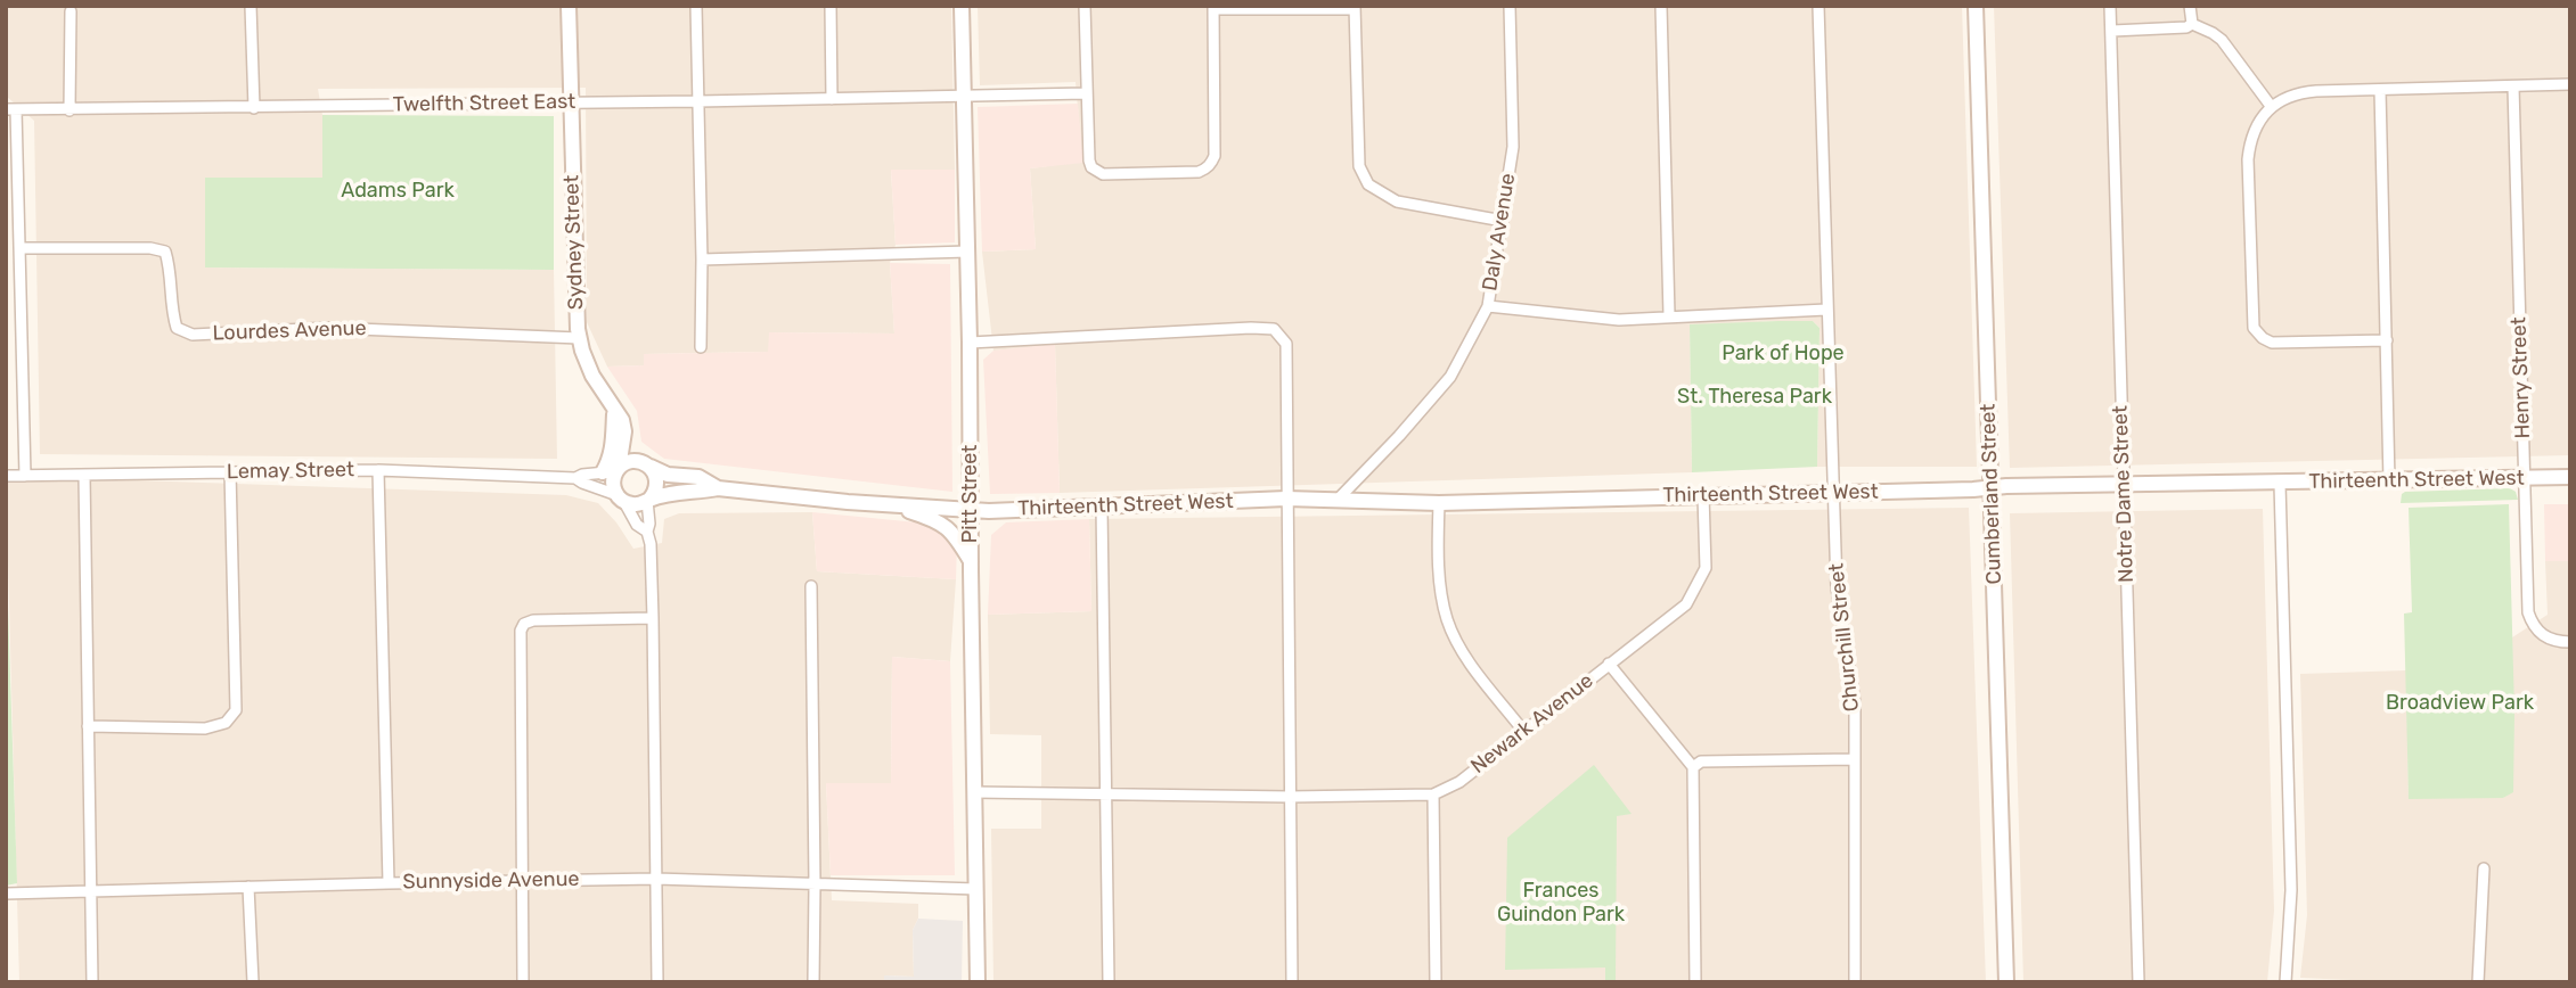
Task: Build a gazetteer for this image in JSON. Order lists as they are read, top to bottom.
{
  "streets": {
    "street": [
      "Twelfth Street East",
      "Daly Avenue",
      "Sydney Street",
      "Lourdes Avenue",
      "Henry Street",
      "Lemay Street",
      "Thirteenth Street West",
      "Pitt Street",
      "Cumberland Street",
      "Notre Dame Street",
      "Churchill Street",
      "Newark Avenue",
      "Sunnyside Avenue"
    ]
  },
  "crossings": [
    ["Twelfth Street East", "Sydney Street"],
    ["Twelfth Street East", "Pitt Street"],
    ["Daly Avenue", "Thirteenth Street West"],
    ["Sydney Street", "Lourdes Avenue"],
    ["Sydney Street", "Lemay Street"],
    ["Henry Street", "Thirteenth Street West"],
    ["Thirteenth Street West", "Pitt Street"],
    ["Thirteenth Street West", "Cumberland Street"],
    ["Thirteenth Street West", "Notre Dame Street"],
    ["Thirteenth Street West", "Churchill Street"],
    ["Thirteenth Street West", "Newark Avenue"],
    ["Pitt Street", "Sunnyside Avenue"]
  ],
  "parks": [
    "Adams Park",
    "Park of Hope",
    "St. Theresa Park",
    "Broadview Park",
    "Frances Guindon Park"
  ]
}
